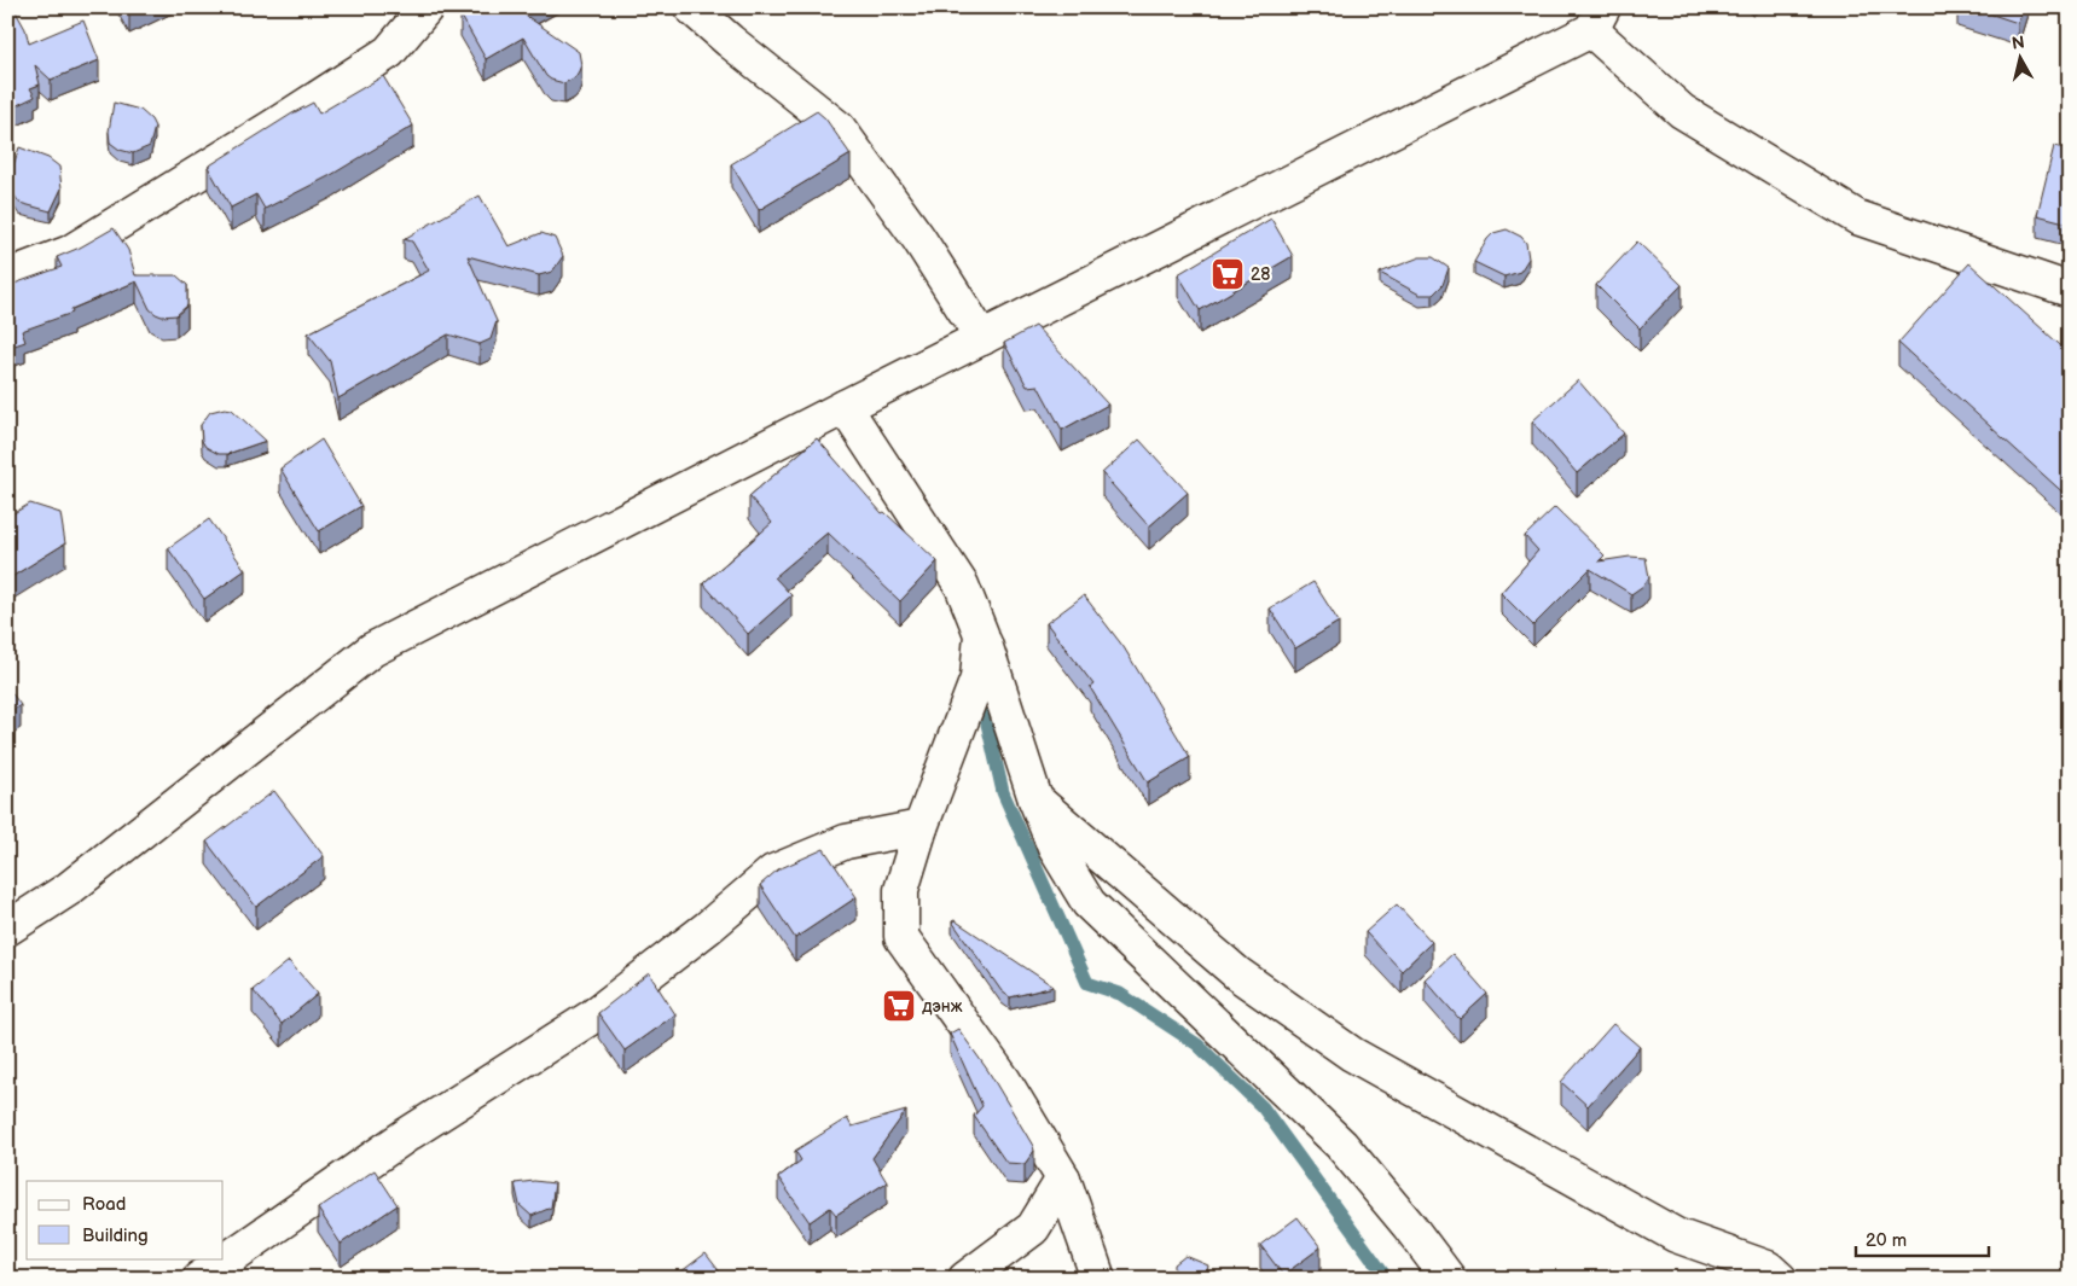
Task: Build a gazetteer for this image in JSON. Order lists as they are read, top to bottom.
{
  "places": {
    "supermarket": ["28", "дэнж"]
  },
  "legend": ["Road", "Building"],
  "scale_bar": "20 m",
  "north": "top"
}
